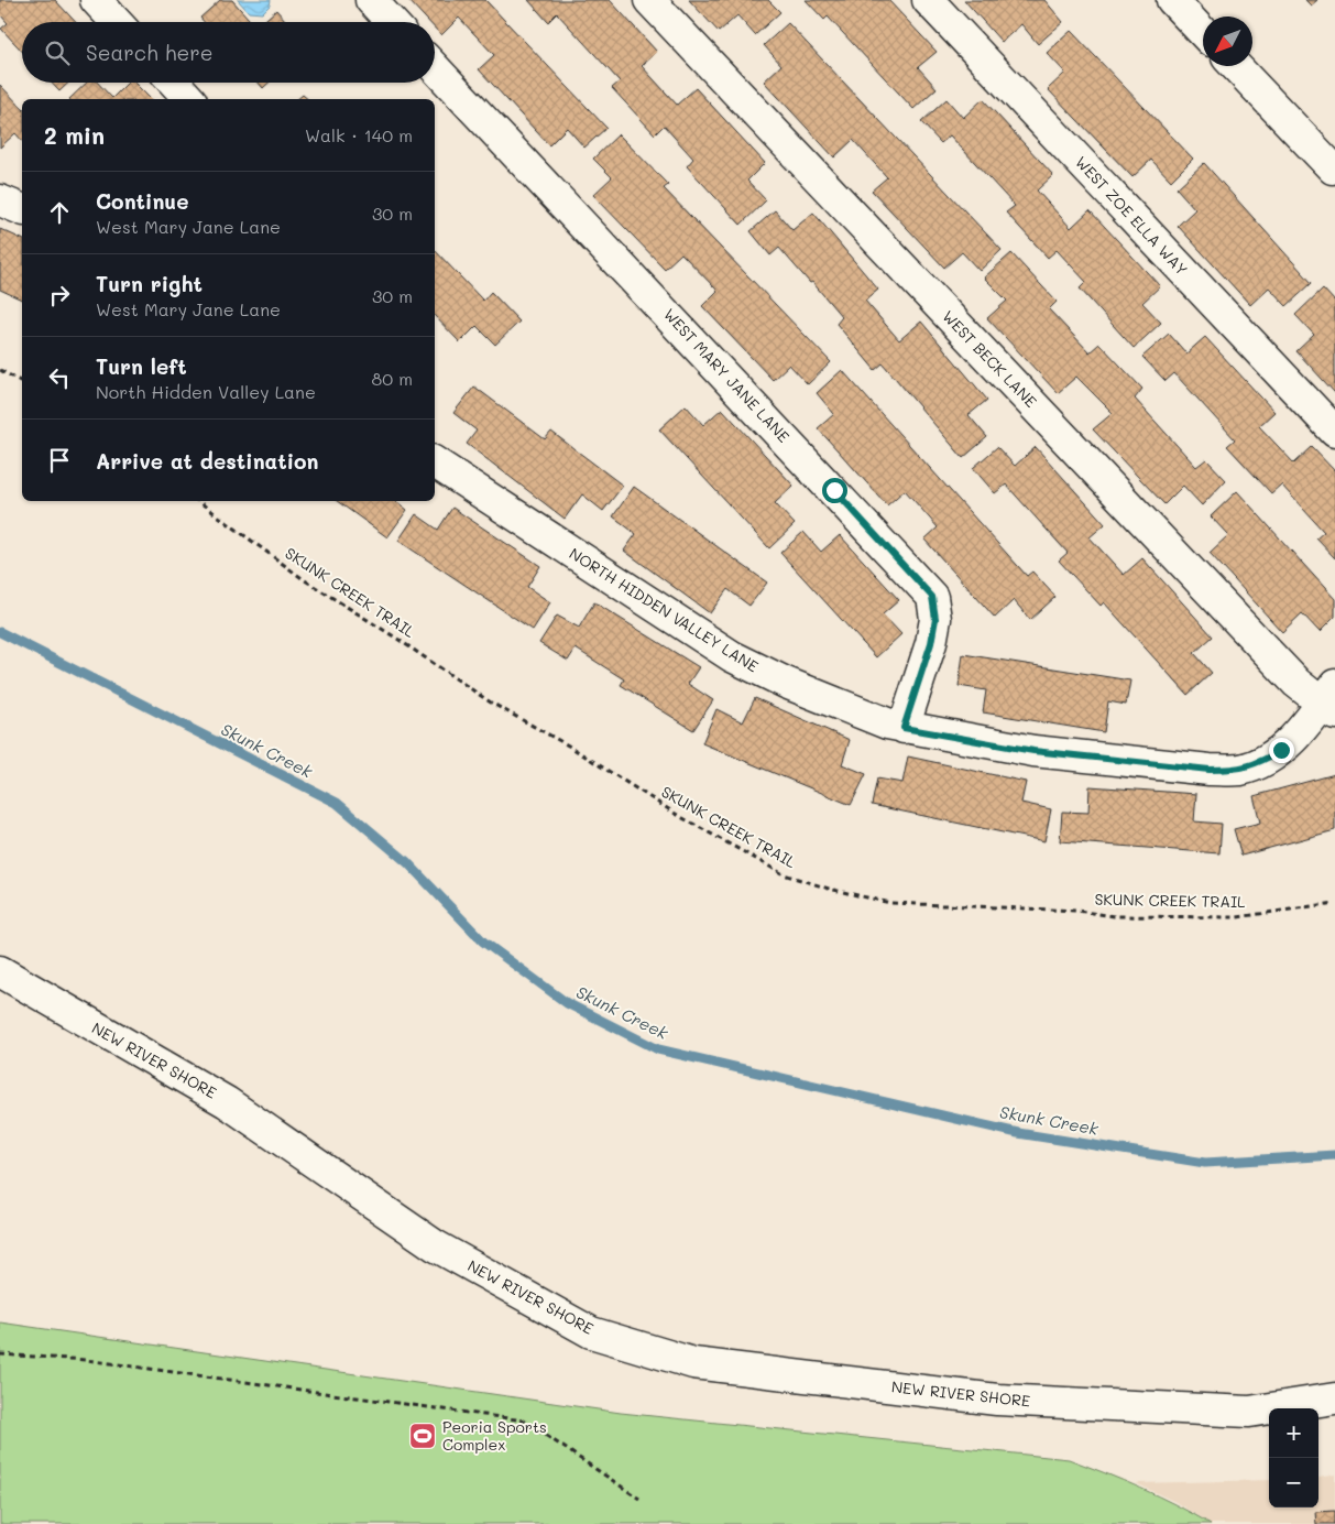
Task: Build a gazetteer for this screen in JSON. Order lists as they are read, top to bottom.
{
  "streets": {
    "street": [
      "WEST ZOE ELLA WAY",
      "WEST BECK LANE",
      "WEST MARY JANE LANE",
      "NORTH HIDDEN VALLEY LANE",
      "NEW RIVER SHORE"
    ],
    "path": ["SKUNK CREEK TRAIL"]
  },
  "crossings": [
    ["WEST BECK LANE", "NORTH HIDDEN VALLEY LANE"],
    ["WEST MARY JANE LANE", "NORTH HIDDEN VALLEY LANE"]
  ],
  "water": ["Skunk Creek"],
  "places": {
    "sports": ["Peoria Sports Complex"]
  },
  "north": "bottom left",
  "page": {
    "search": "Search here",
    "heading": ["2 min", "Walk · 140 m"],
    "list": [
      ["Continue", "West Mary Jane Lane", "30 m"],
      ["Turn right", "West Mary Jane Lane", "30 m"],
      ["Turn left", "North Hidden Valley Lane", "80 m"],
      "Arrive at destination"
    ],
    "map_buttons": ["+", "−"]
  }
}
